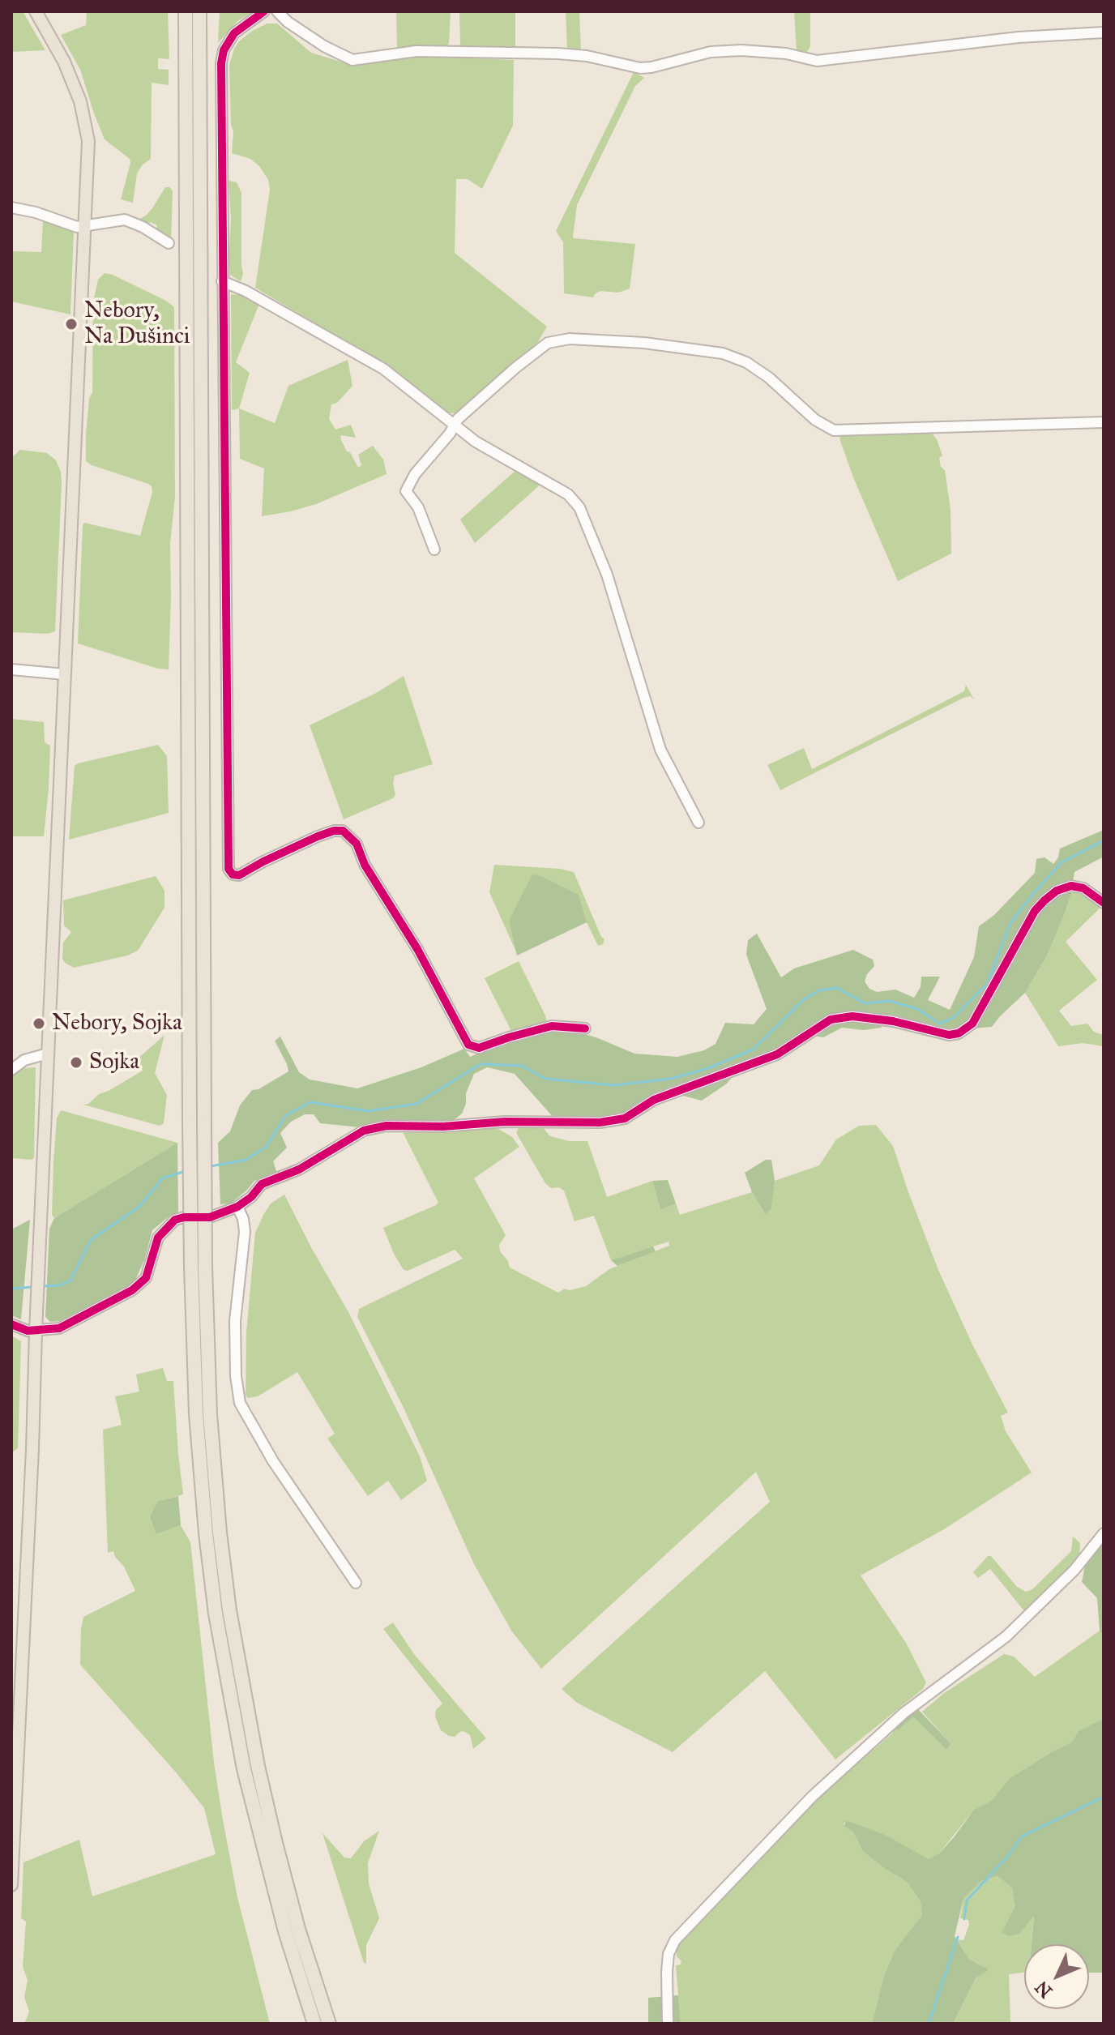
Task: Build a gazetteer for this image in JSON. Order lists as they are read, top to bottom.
{
  "places": ["Nebory, Na Dušinci", "Nebory, Sojka", "Sojka"],
  "north": "bottom left"
}
